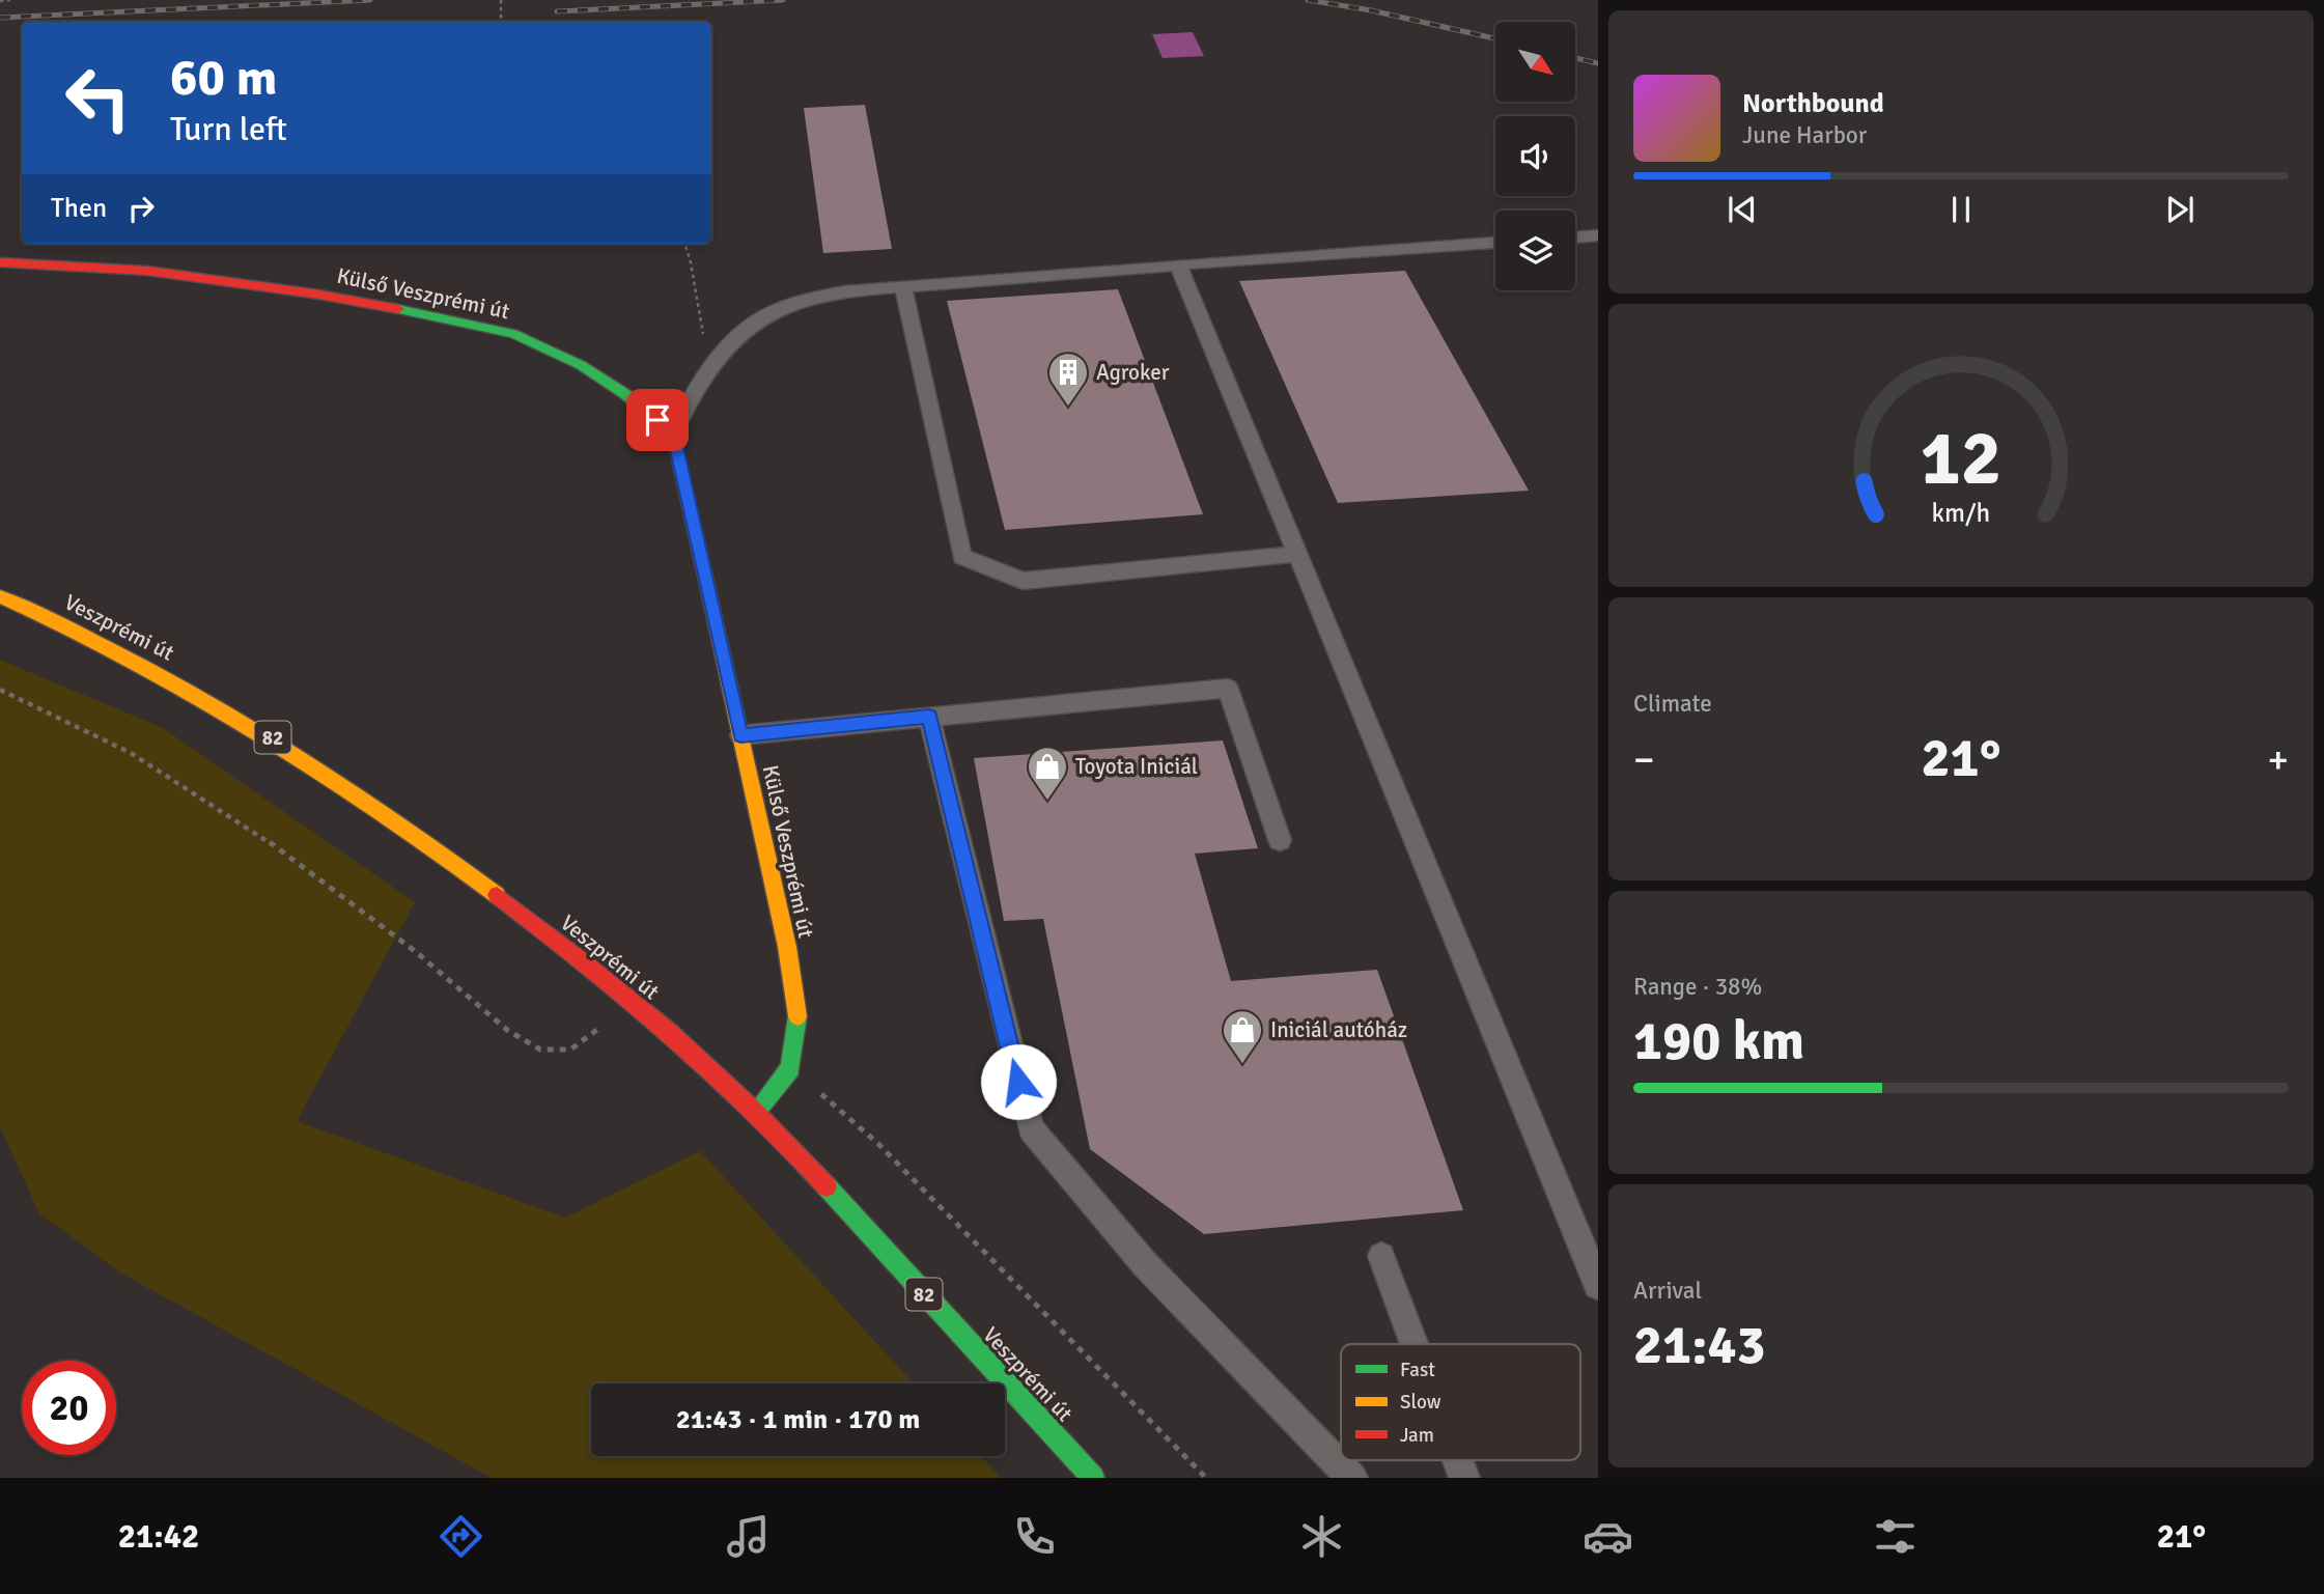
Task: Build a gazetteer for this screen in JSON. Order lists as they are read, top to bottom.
{
  "streets": {
    "street": ["Külső Veszprémi út", "Veszprémi út", "82"]
  },
  "places": {
    "building": ["Agroker"],
    "shop": ["Toyota Iniciál", "Iniciál autóház"]
  },
  "legend": ["Fast", "Slow", "Jam"],
  "north": "bottom right",
  "page": {
    "turn": ["60 m", "Turn left"],
    "song": ["Northbound", "June Harbor"],
    "then": "Then",
    "tile": [
      "Climate",
      ["Range · 38%", "190 km"],
      ["Arrival", "21:43"]
    ],
    "heat": ["−", "21°", "+"],
    "limit": "20",
    "trip": "21:43 · 1 min · 170 m",
    "tabs": ["21:42", "21°"],
    "gauge": ["12", "km/h"]
  }
}
